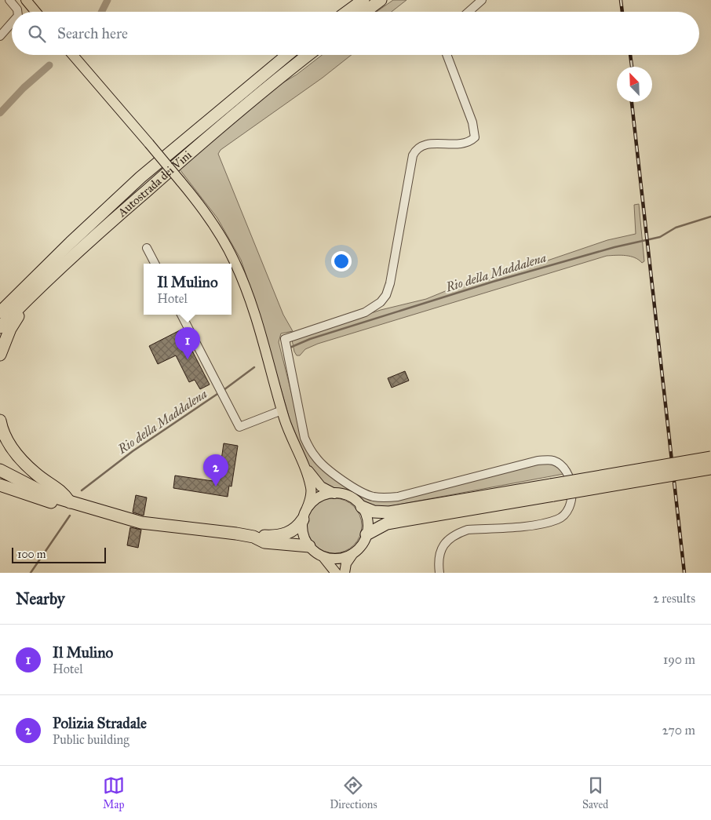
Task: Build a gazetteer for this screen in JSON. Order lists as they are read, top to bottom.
{
  "streets": {
    "highway": ["Autostrada dei Vini"]
  },
  "water": ["Rio della Maddalena"],
  "scale_bar": "100 m",
  "north": "top left",
  "page": {
    "search": "Search here",
    "popup": ["Il Mulino", "Hotel"],
    "pins": ["1", "2"],
    "scale": "100 m",
    "heading": ["Nearby", "2 results"],
    "list": [
      {
        "mark": "1",
        "name": "Il Mulino",
        "note": "Hotel",
        "value": "190 m"
      },
      {
        "mark": "2",
        "name": "Polizia Stradale",
        "note": "Public building",
        "value": "270 m"
      }
    ],
    "nav": ["Map", "Directions", "Saved"]
  }
}
